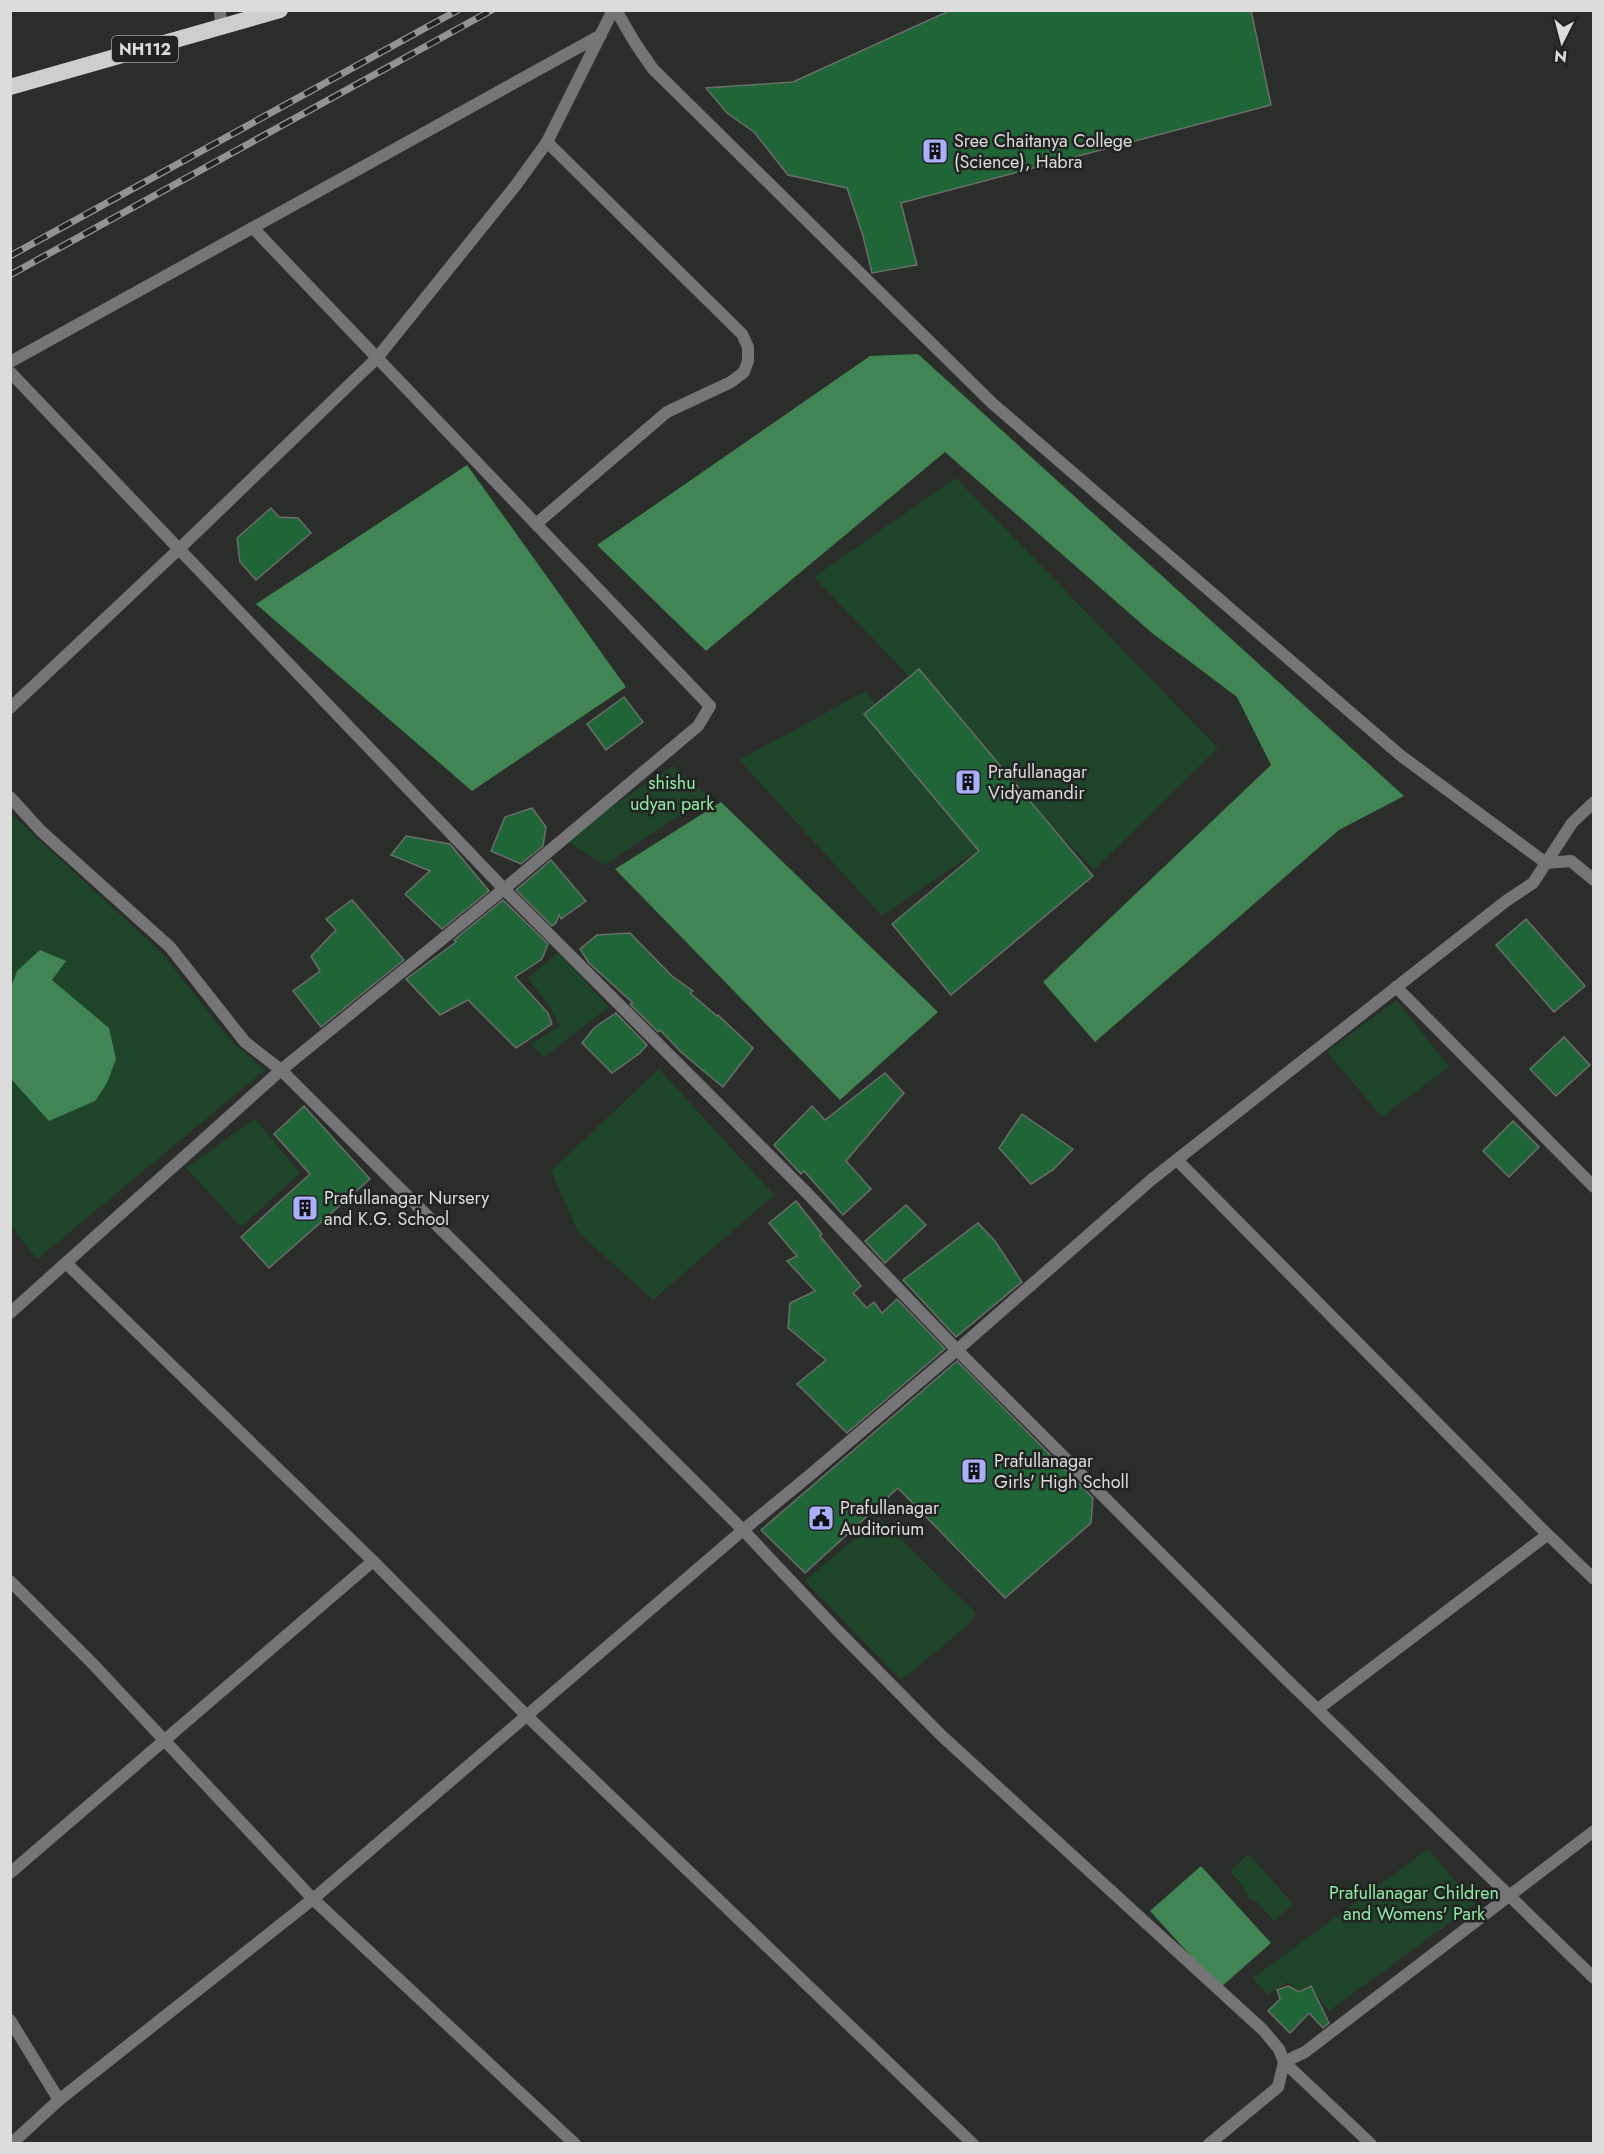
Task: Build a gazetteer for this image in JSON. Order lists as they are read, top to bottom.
{
  "streets": {
    "highway": ["NH112"]
  },
  "parks": ["shishu udyan park", "Prafullanagar Children and Womens' Park"],
  "places": {
    "building": [
      "Sree Chaitanya College (Science), Habra",
      "Prafullanagar Vidyamandir",
      "Prafullanagar Nursery and K.G. School",
      "Prafullanagar Girls' High Scholl"
    ],
    "public building": ["Prafullanagar Auditorium"]
  },
  "north": "bottom"
}
